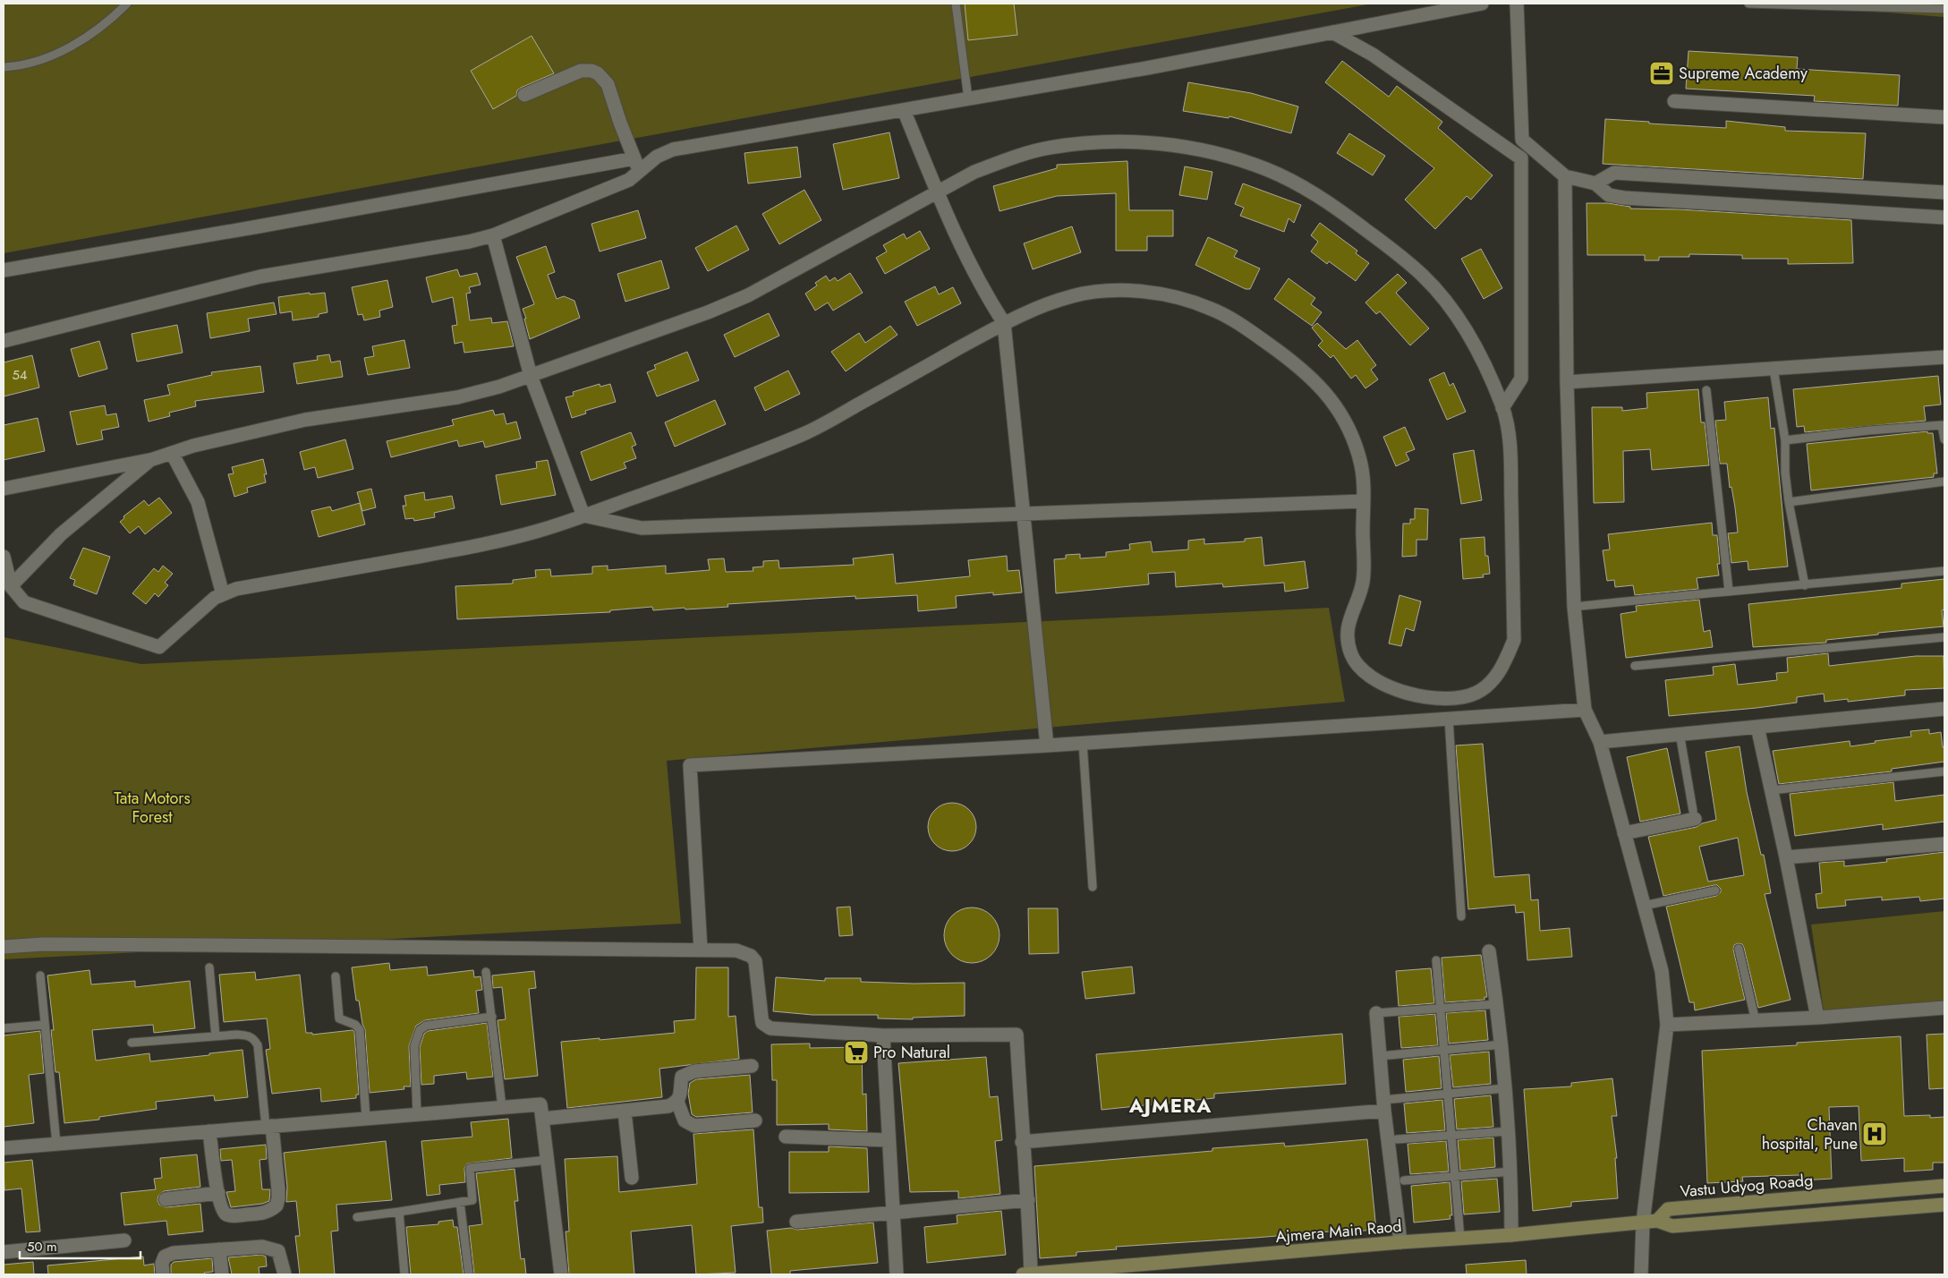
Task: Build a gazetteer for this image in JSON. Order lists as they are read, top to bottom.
{
  "streets": {
    "street": ["Vastu Udyog Roadg", "Ajmera Main Raod"]
  },
  "crossings": [
    ["Vastu Udyog Roadg", "Ajmera Main Raod"]
  ],
  "districts": ["AJMERA"],
  "parks": ["Tata Motors Forest"],
  "places": {
    "office": ["Supreme Academy"],
    "supermarket": ["Pro Natural"],
    "hospital": ["Chavan hospital, Pune"]
  },
  "house_numbers": ["54"],
  "scale_bar": "50 m"
}
